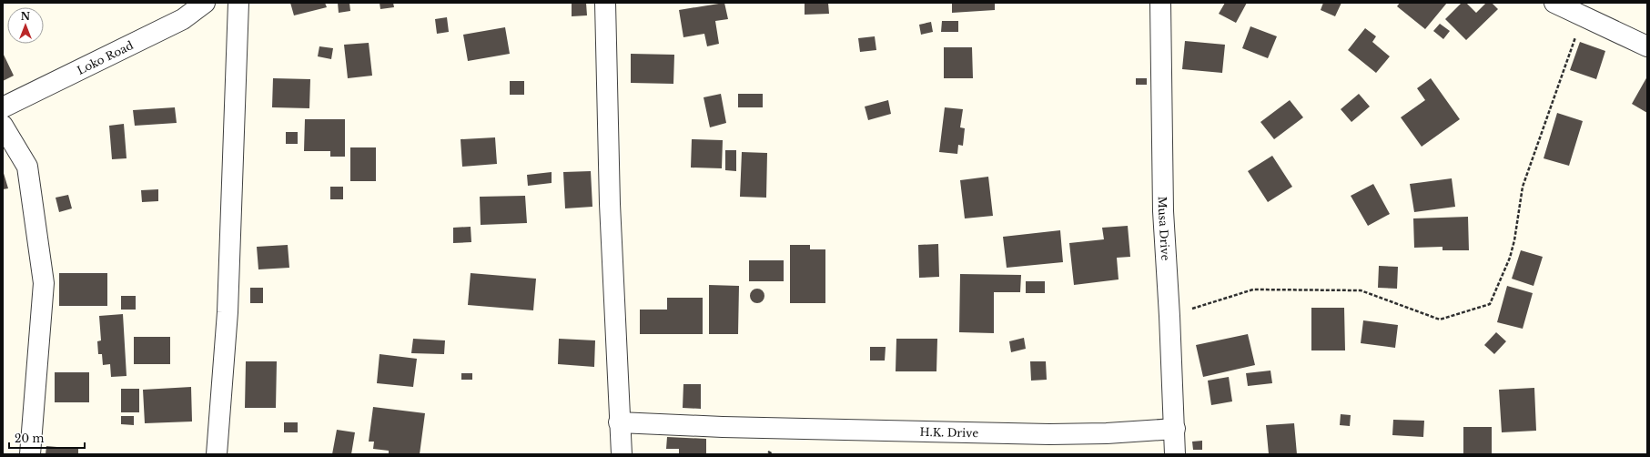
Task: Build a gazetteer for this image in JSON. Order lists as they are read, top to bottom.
{
  "streets": {
    "street": ["Loko Road", "Musa Drive", "H.K. Drive"]
  },
  "crossings": [
    ["Musa Drive", "H.K. Drive"]
  ],
  "scale_bar": "20 m",
  "north": "top"
}
